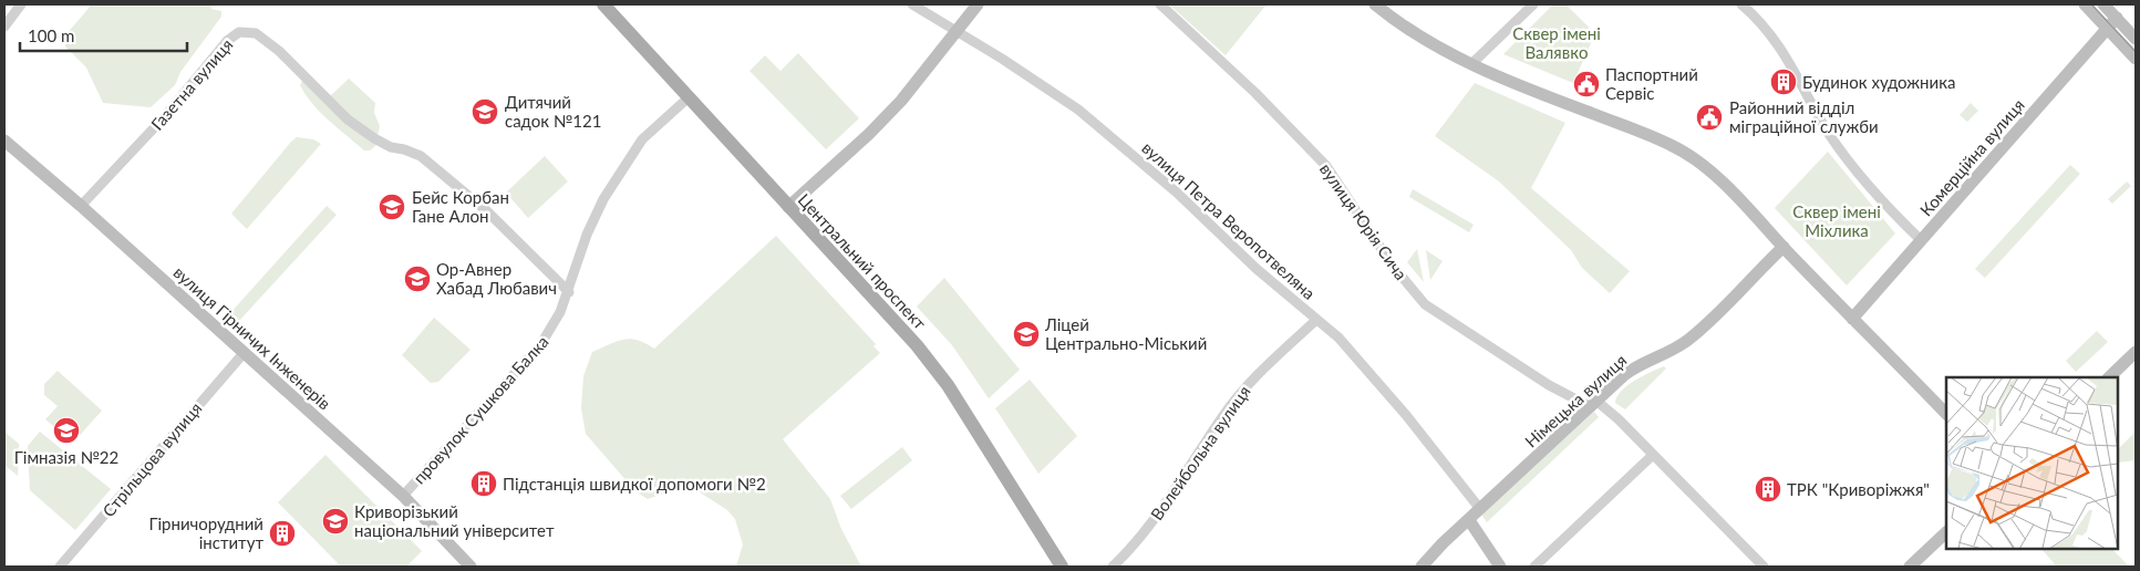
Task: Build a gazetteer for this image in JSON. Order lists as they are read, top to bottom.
{
  "streets": {
    "main road": ["Центральний проспект"],
    "street": [
      "Газетна вулиця",
      "Комерційна вулиця",
      "вулиця Петра Веропотвеляна",
      "вулиця Юрія Сича",
      "вулиця Гірничих Інженерів",
      "Німецька вулиця",
      "провулок Сушкова Балка",
      "Волейбольна вулиця",
      "Стрільцова вулиця"
    ]
  },
  "crossings": [
    ["Газетна вулиця", "вулиця Гірничих Інженерів"],
    ["Газетна вулиця", "провулок Сушкова Балка"],
    ["вулиця Петра Веропотвеляна", "Німецька вулиця"],
    ["вулиця Петра Веропотвеляна", "Волейбольна вулиця"],
    ["вулиця Юрія Сича", "Німецька вулиця"],
    ["Центральний проспект", "провулок Сушкова Балка"],
    ["вулиця Гірничих Інженерів", "провулок Сушкова Балка"],
    ["вулиця Гірничих Інженерів", "Стрільцова вулиця"]
  ],
  "parks": ["Сквер імені Валявкo", "Сквер імені Міхлика"],
  "places": {
    "building": [
      "Будинок художника",
      "Підстанція швидкої допомоги №2",
      "ТРК \"Криворіжжя\"",
      "Гірничорудний інститут"
    ],
    "public building": ["Паспортний Сервіс", "Районний вiддiл мiграцiйної служби"],
    "school or university": [
      "Дитячий садок №121",
      "Бейс Корбан Гане Алон",
      "Ор-Авнер Хабад Любавич",
      "Ліцей Центрально-Міський",
      "Гімназія №22",
      "Криворізький національний університет"
    ]
  },
  "scale_bar": "100 m"
}
